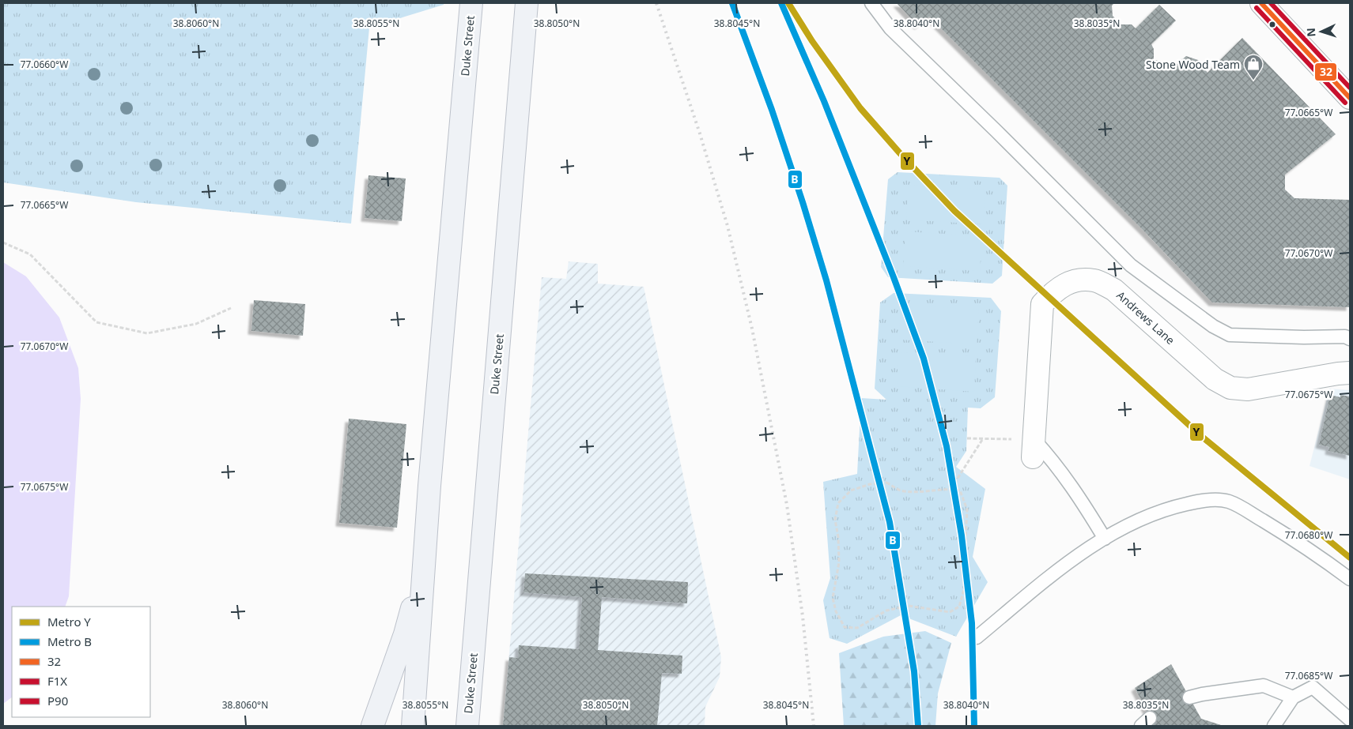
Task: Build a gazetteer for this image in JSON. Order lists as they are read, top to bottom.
{
  "streets": {
    "main road": ["Duke Street"],
    "street": ["Andrews Lane"]
  },
  "places": {
    "shop": ["Stone Wood Team"]
  },
  "lines": [
    "metro line Y",
    "metro line B",
    "transit line 32",
    "transit line P90",
    "transit line F1X"
  ],
  "legend": [
    "Metro Y",
    "Metro B",
    "32",
    "F1X",
    "P90"
  ],
  "north": "left",
  "coordinates": [
    "38.8060°N",
    "38.8055°N",
    "38.8050°N",
    "38.8045°N",
    "38.8040°N",
    "38.8035°N",
    "77.0660°W",
    "77.0665°W",
    "77.0670°W",
    "77.0675°W",
    "77.0680°W",
    "77.0685°W"
  ]
}
